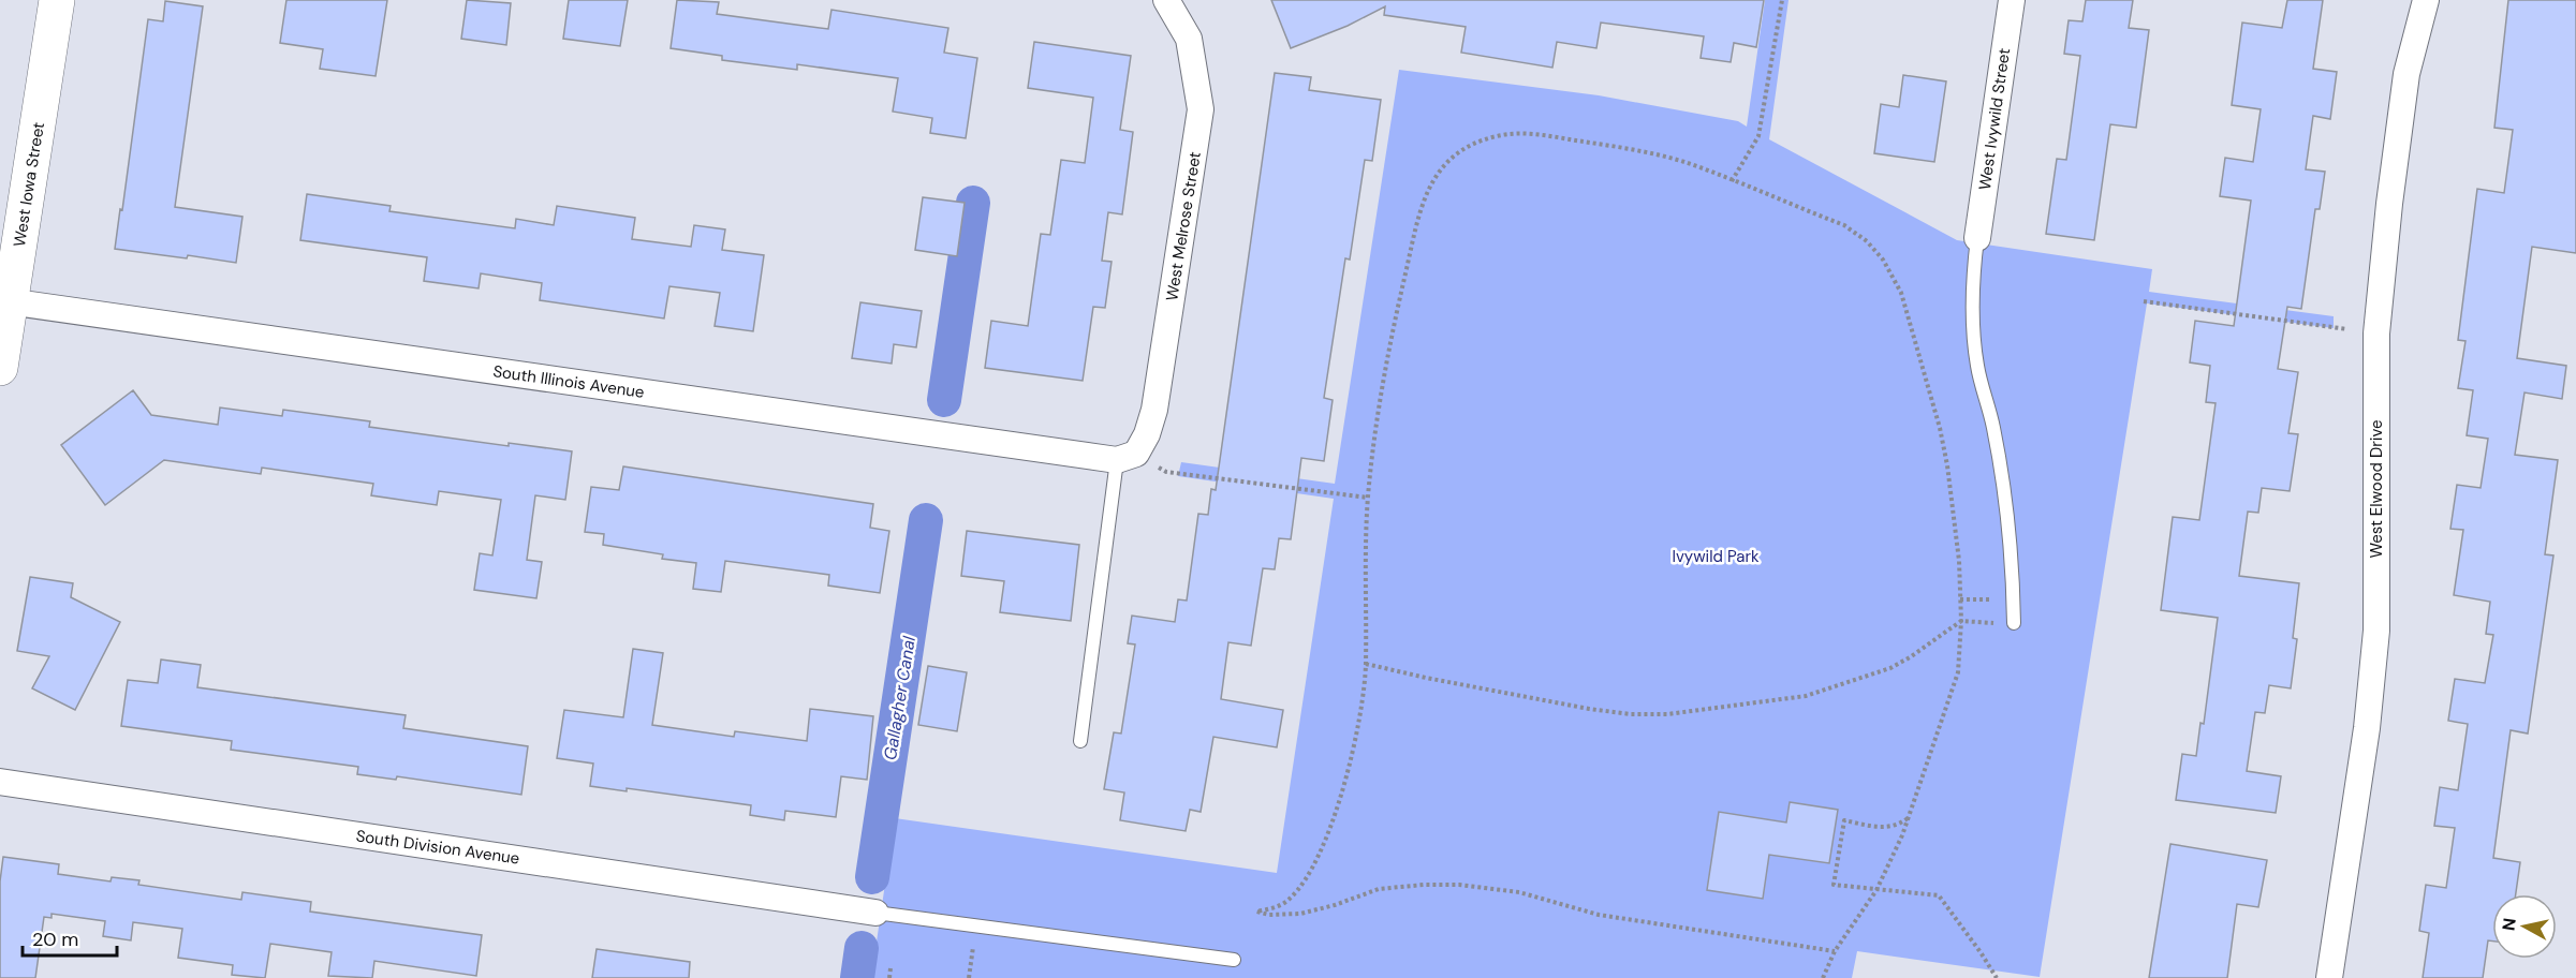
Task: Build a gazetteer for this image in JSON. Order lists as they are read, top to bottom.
{
  "streets": {
    "street": [
      "West Ivywild Street",
      "West Iowa Street",
      "West Melrose Street",
      "South Illinois Avenue",
      "West Elwood Drive",
      "South Division Avenue"
    ]
  },
  "crossings": [
    ["West Iowa Street", "South Illinois Avenue"],
    ["West Melrose Street", "South Illinois Avenue"]
  ],
  "water": ["Gallagher Canal"],
  "parks": ["Ivywild Park"],
  "scale_bar": "20 m",
  "north": "left"
}
